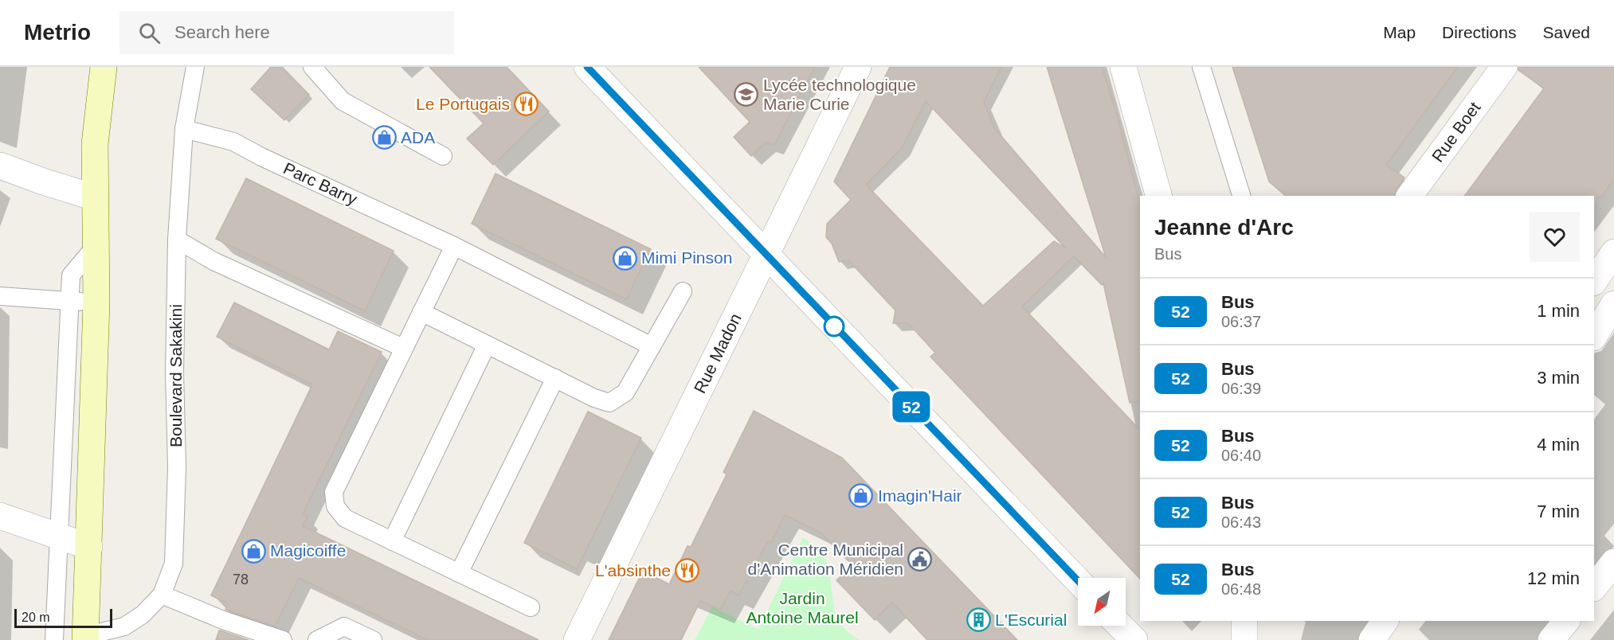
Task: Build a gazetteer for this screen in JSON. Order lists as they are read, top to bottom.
{
  "streets": {
    "main road": ["Boulevard Sakakini"],
    "street": ["Rue Boet", "Rue Madon"],
    "lane": ["Parc Barry"]
  },
  "crossings": [
    ["Parc Barry", "Boulevard Sakakini"]
  ],
  "parks": ["Jardin Antoine Maurel"],
  "places": {
    "school or university": ["Lycée technologique Marie Curie"],
    "restaurant": ["Le Portugais", "L'absinthe"],
    "shop": [
      "ADA",
      "Mimi Pinson",
      "Imagin'Hair",
      "Magicoiffe"
    ],
    "public building": ["Centre Municipal d'Animation Méridien"],
    "building": ["L'Escurial"]
  },
  "lines": ["bus line 52"],
  "house_numbers": ["78"],
  "scale_bar": "20 m",
  "north": "bottom left",
  "page": {
    "header": "Metrio",
    "search": "Search here",
    "nav": ["Map", "Directions", "Saved"],
    "on_map": "52",
    "heading": ["Jeanne d'Arc", "Bus"],
    "list": [
      {
        "mark": "52",
        "name": "Bus",
        "note": "06:37",
        "value": "1 min"
      },
      {
        "mark": "52",
        "name": "Bus",
        "note": "06:39",
        "value": "3 min"
      },
      {
        "mark": "52",
        "name": "Bus",
        "note": "06:40",
        "value": "4 min"
      },
      {
        "mark": "52",
        "name": "Bus",
        "note": "06:43",
        "value": "7 min"
      },
      {
        "mark": "52",
        "name": "Bus",
        "note": "06:48",
        "value": "12 min"
      }
    ],
    "scale": "20 m"
  }
}
